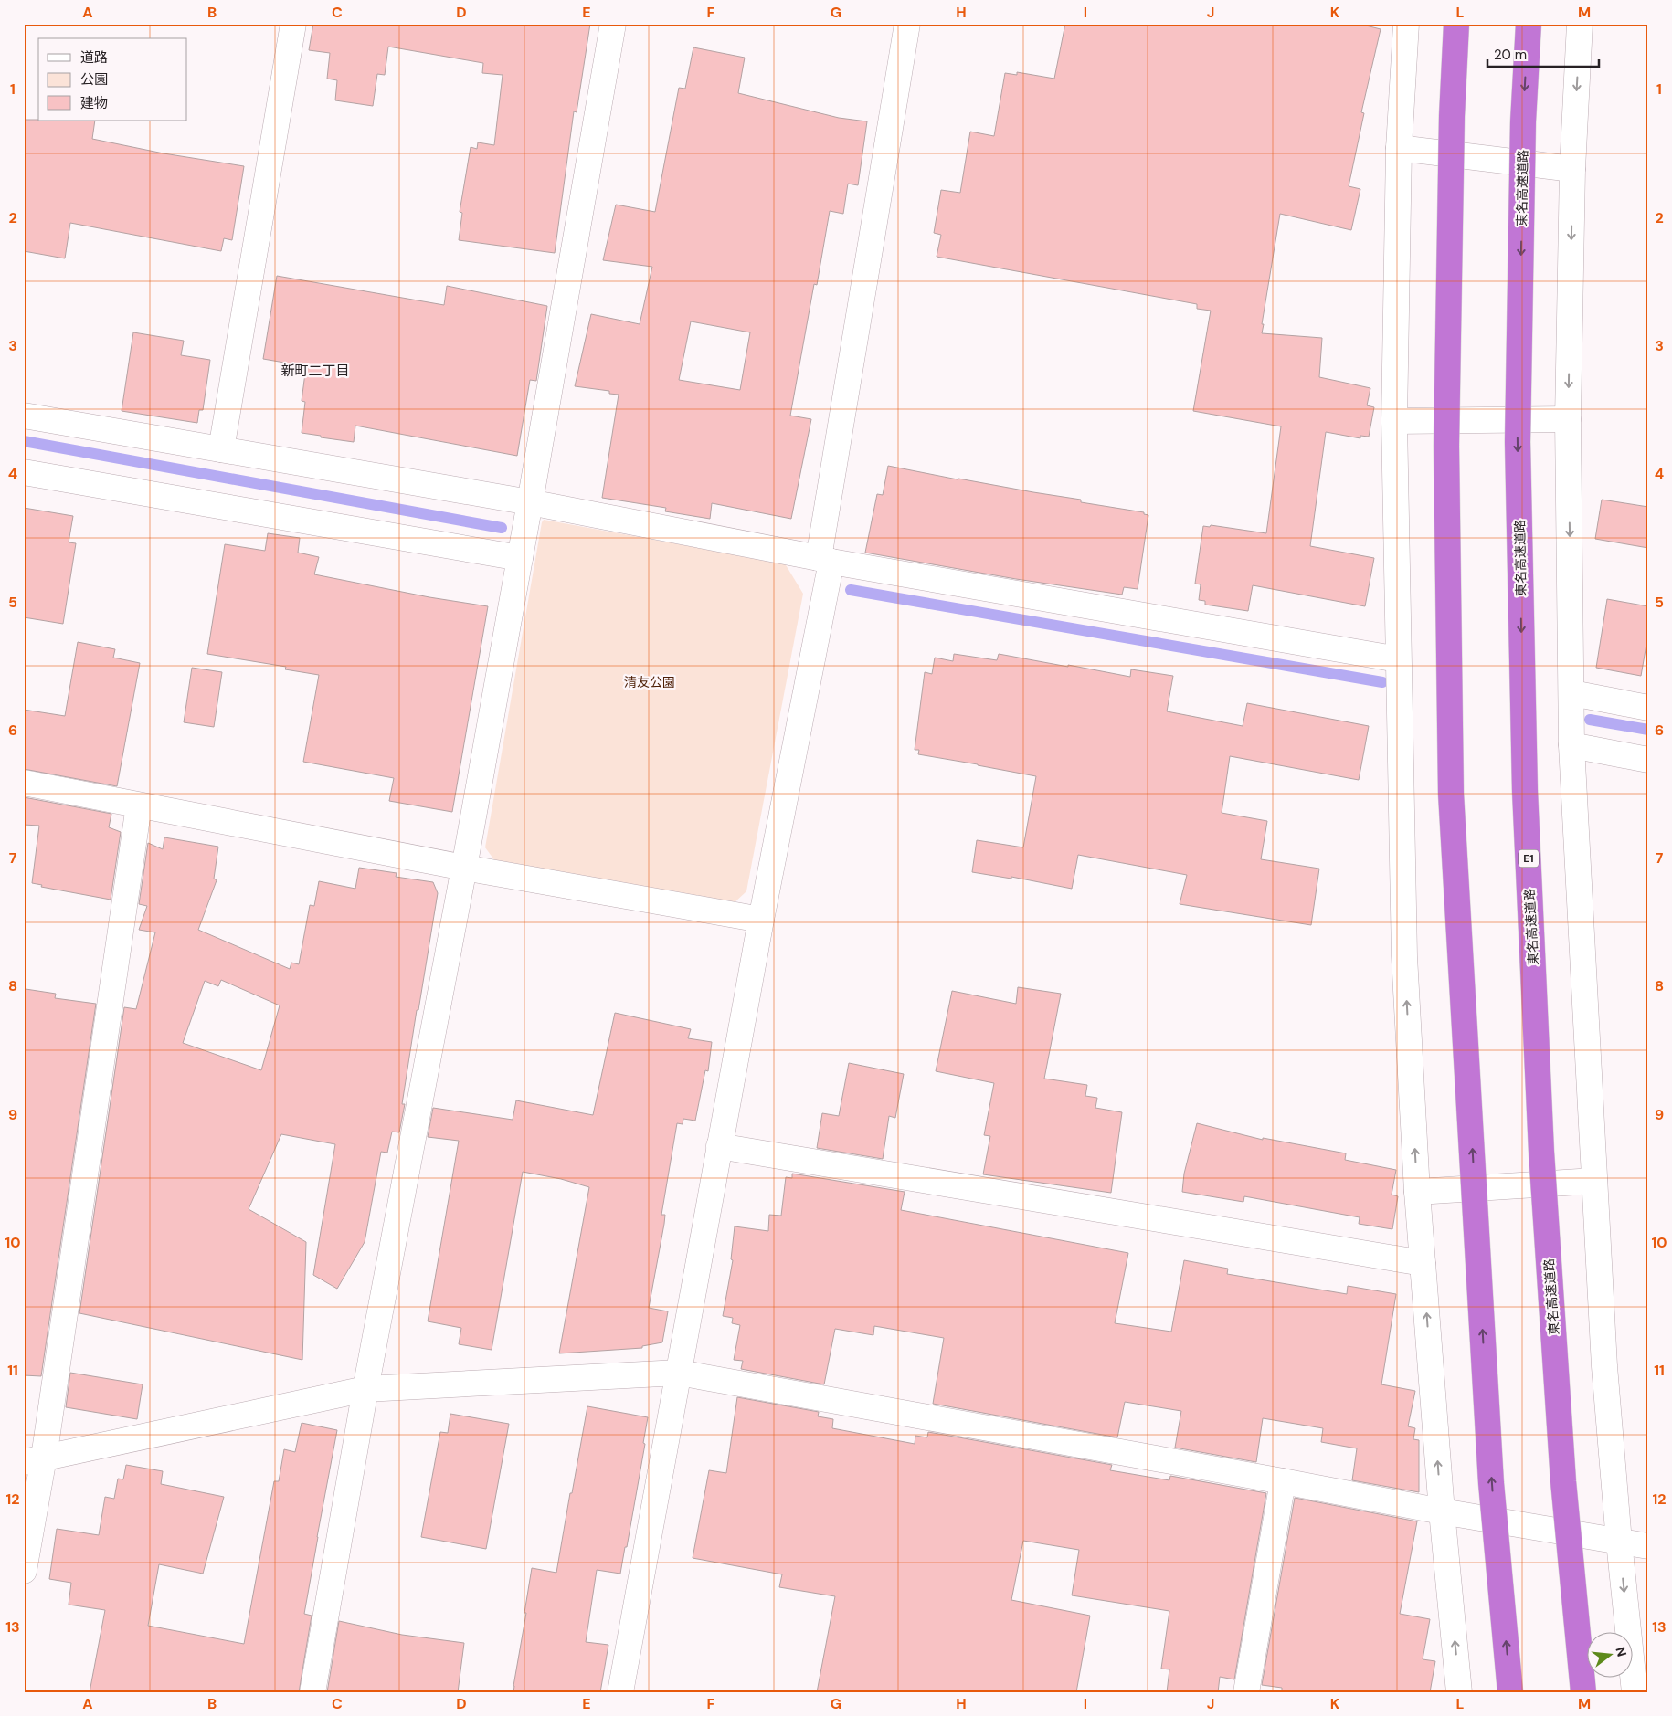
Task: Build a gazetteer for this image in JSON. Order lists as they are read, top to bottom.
{
  "streets": {
    "highway": ["東名高速道路", "E1"]
  },
  "districts": ["新町二丁目"],
  "parks": ["清友公園"],
  "legend": ["道路", "公園", "建物"],
  "scale_bar": "20 m",
  "north": "right",
  "grid": {
    "columns": [
      "A",
      "B",
      "C",
      "D",
      "E",
      "F",
      "G",
      "H",
      "I",
      "J",
      "K",
      "L",
      "M"
    ],
    "rows": [
      "1",
      "2",
      "3",
      "4",
      "5",
      "6",
      "7",
      "8",
      "9",
      "10",
      "11",
      "12",
      "13"
    ]
  }
}
